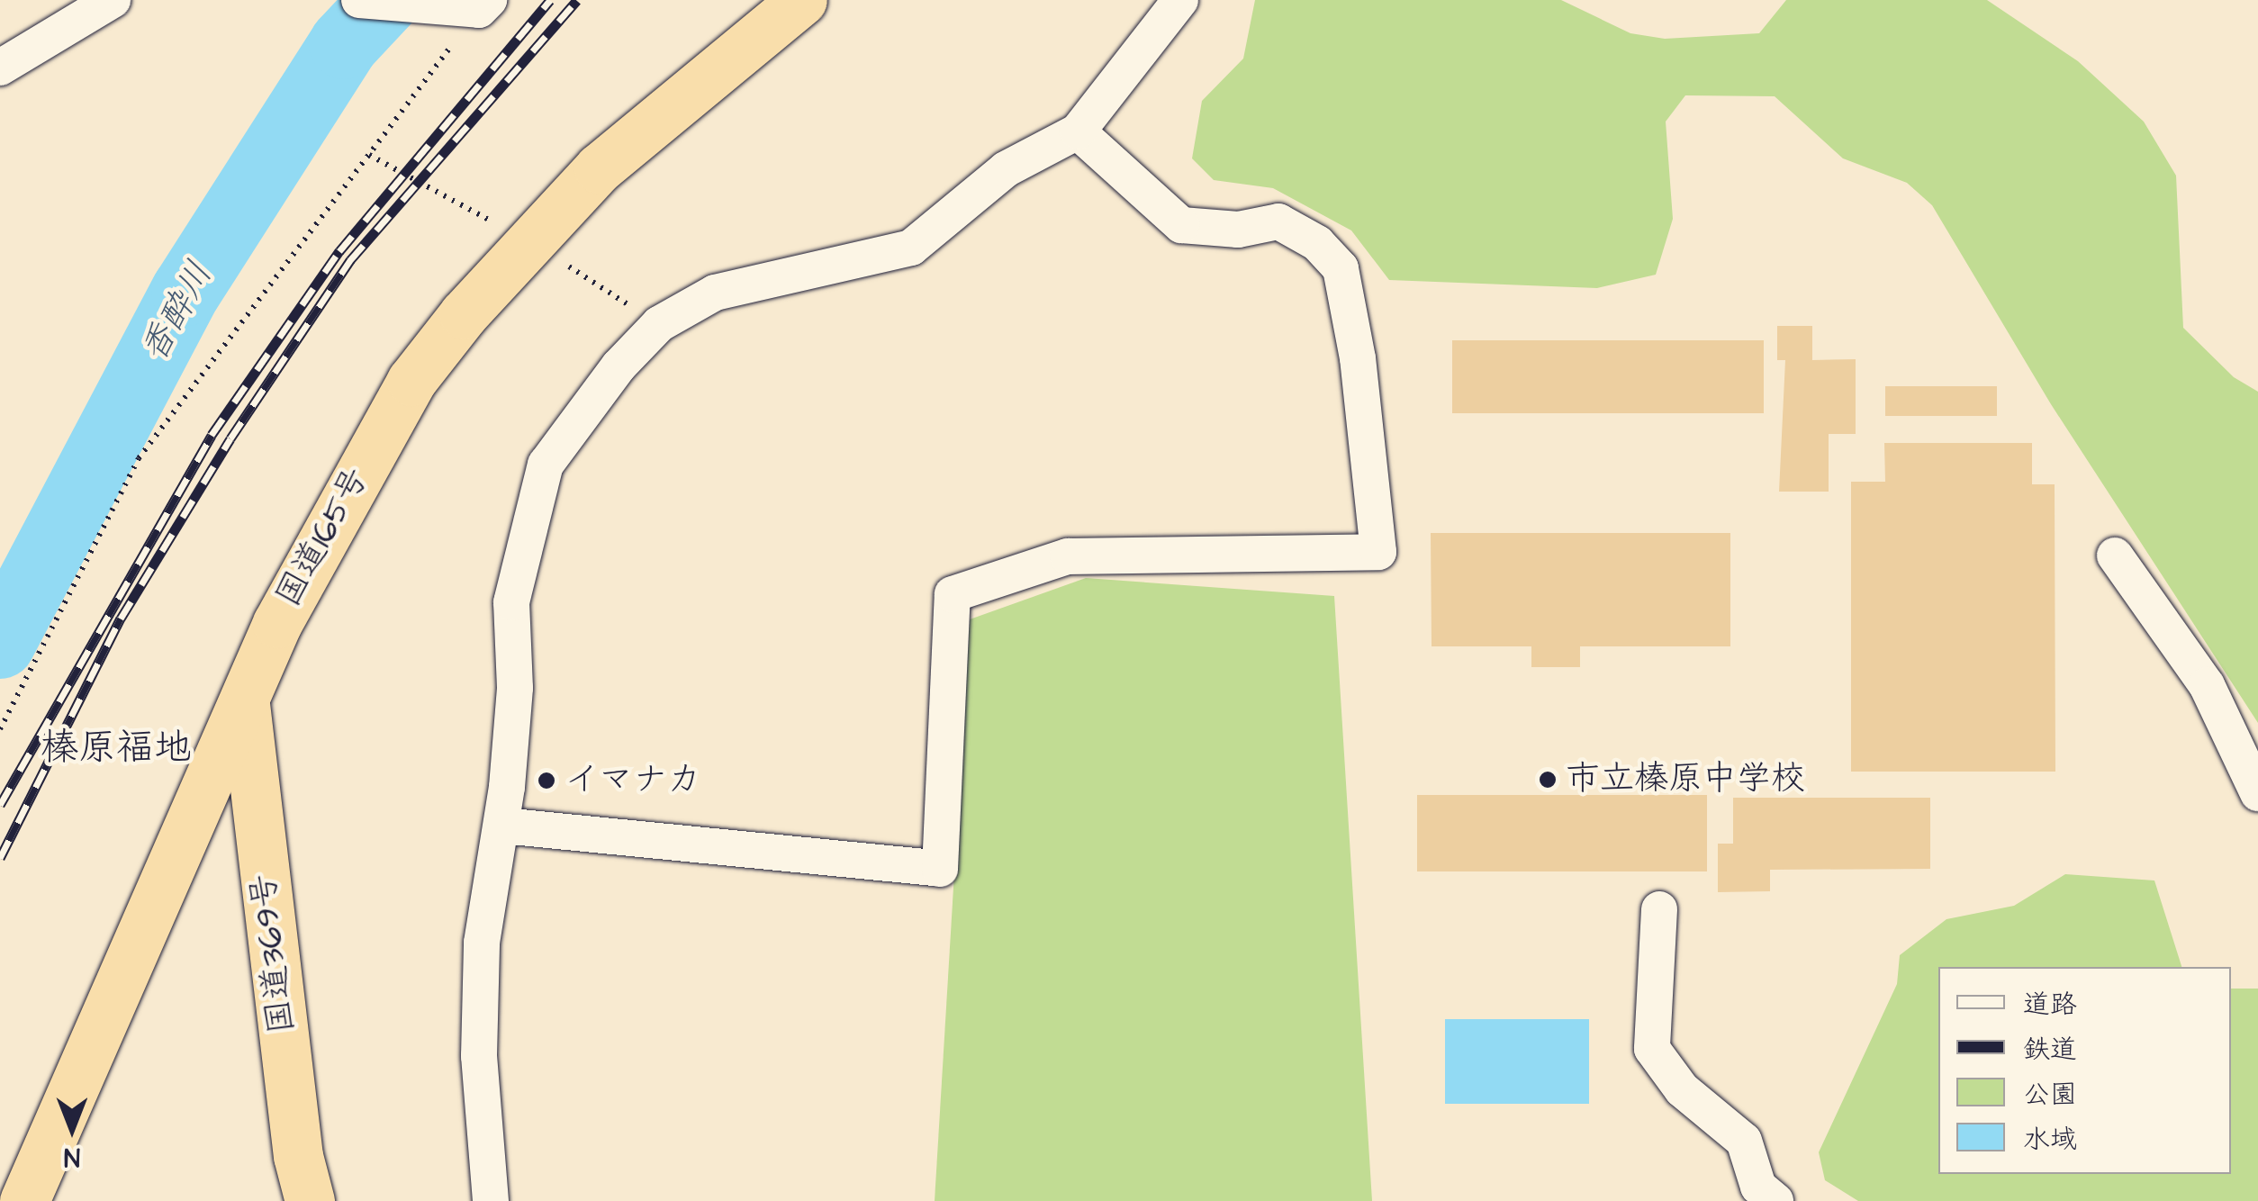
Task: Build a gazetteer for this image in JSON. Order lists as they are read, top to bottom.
{
  "streets": {
    "highway": ["国道165号", "国道369号"]
  },
  "crossings": [
    ["国道165号", "国道369号"]
  ],
  "districts": ["榛原福地"],
  "water": ["香酔川"],
  "places": ["市立榛原中学校", "イマナカ"],
  "legend": [
    "道路",
    "鉄道",
    "公園",
    "水域"
  ],
  "north": "bottom"
}
